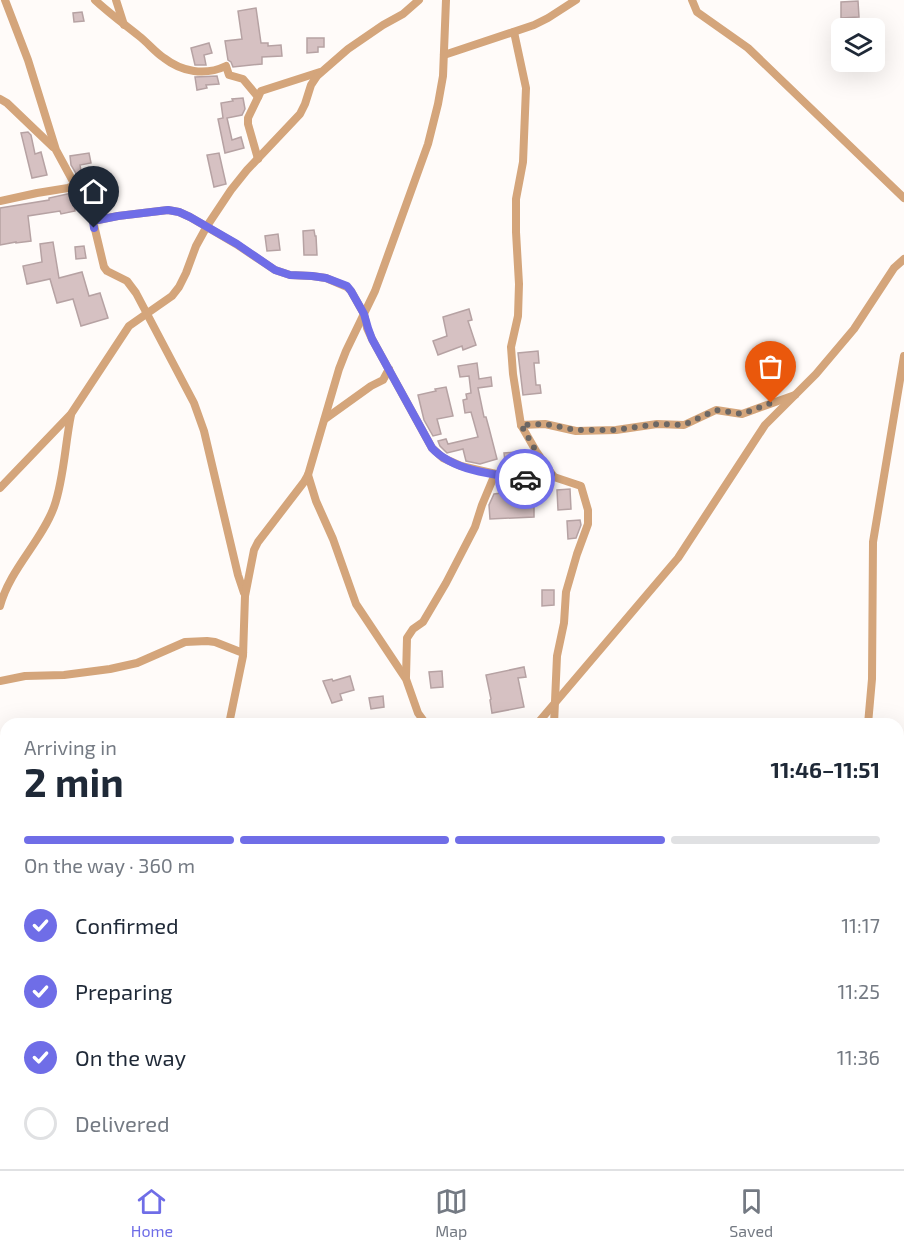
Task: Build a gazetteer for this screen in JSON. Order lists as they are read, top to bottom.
{
  "page": {
    "heading": ["2 min", "Arriving in", "11:46–11:51"],
    "bar": "On the way · 360 m",
    "list": [
      ["Confirmed", "11:17"],
      ["Preparing", "11:25"],
      ["On the way", "11:36"],
      "Delivered"
    ],
    "tabs": ["Home", "Map", "Saved"]
  }
}
